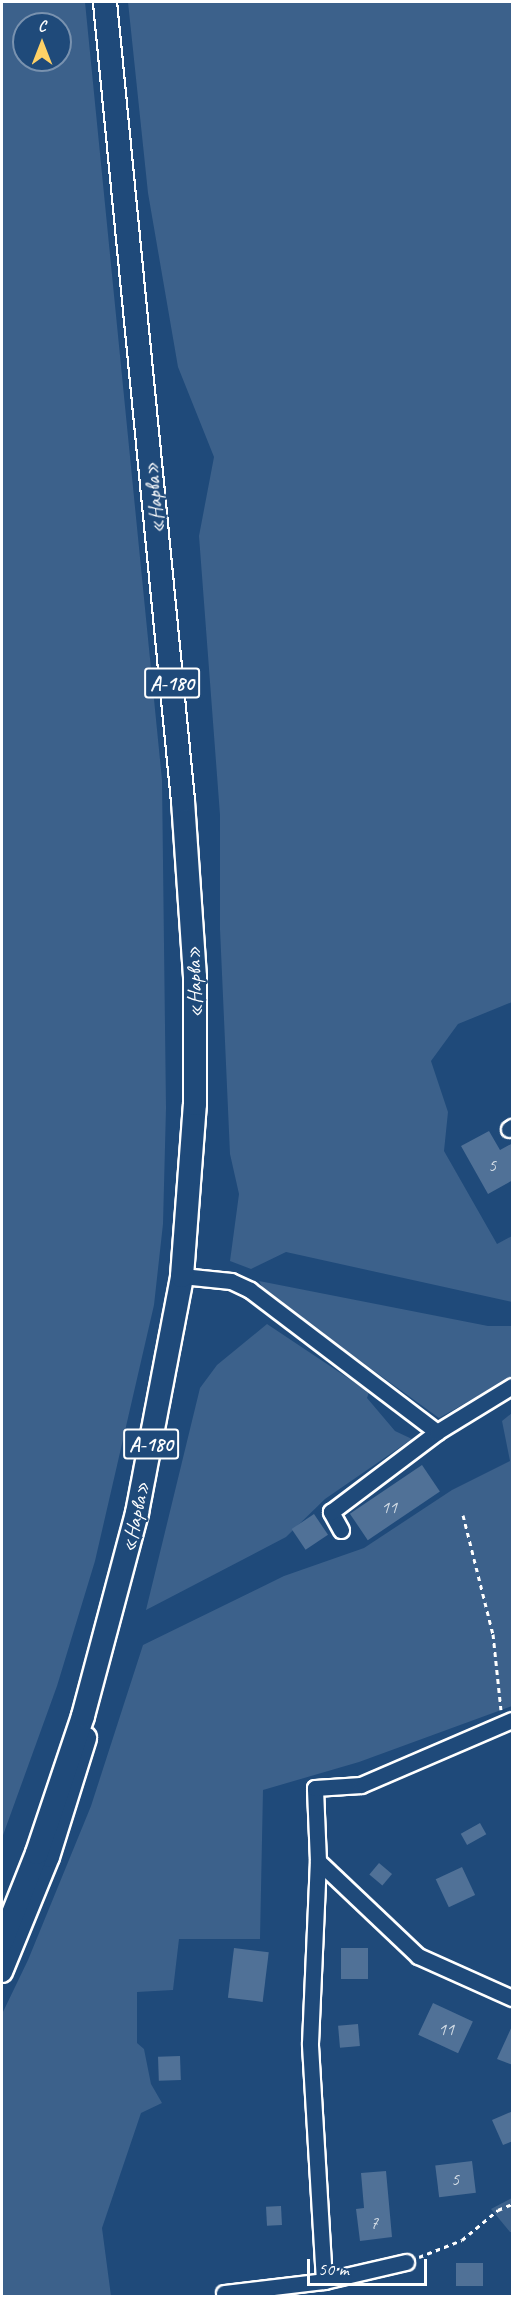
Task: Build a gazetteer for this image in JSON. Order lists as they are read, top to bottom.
{
  "streets": {
    "highway": ["«Нарва»", "А-180"]
  },
  "house_numbers": [
    "5",
    "11",
    "11",
    "5",
    "7"
  ],
  "scale_bar": "50 m",
  "north": "top"
}
